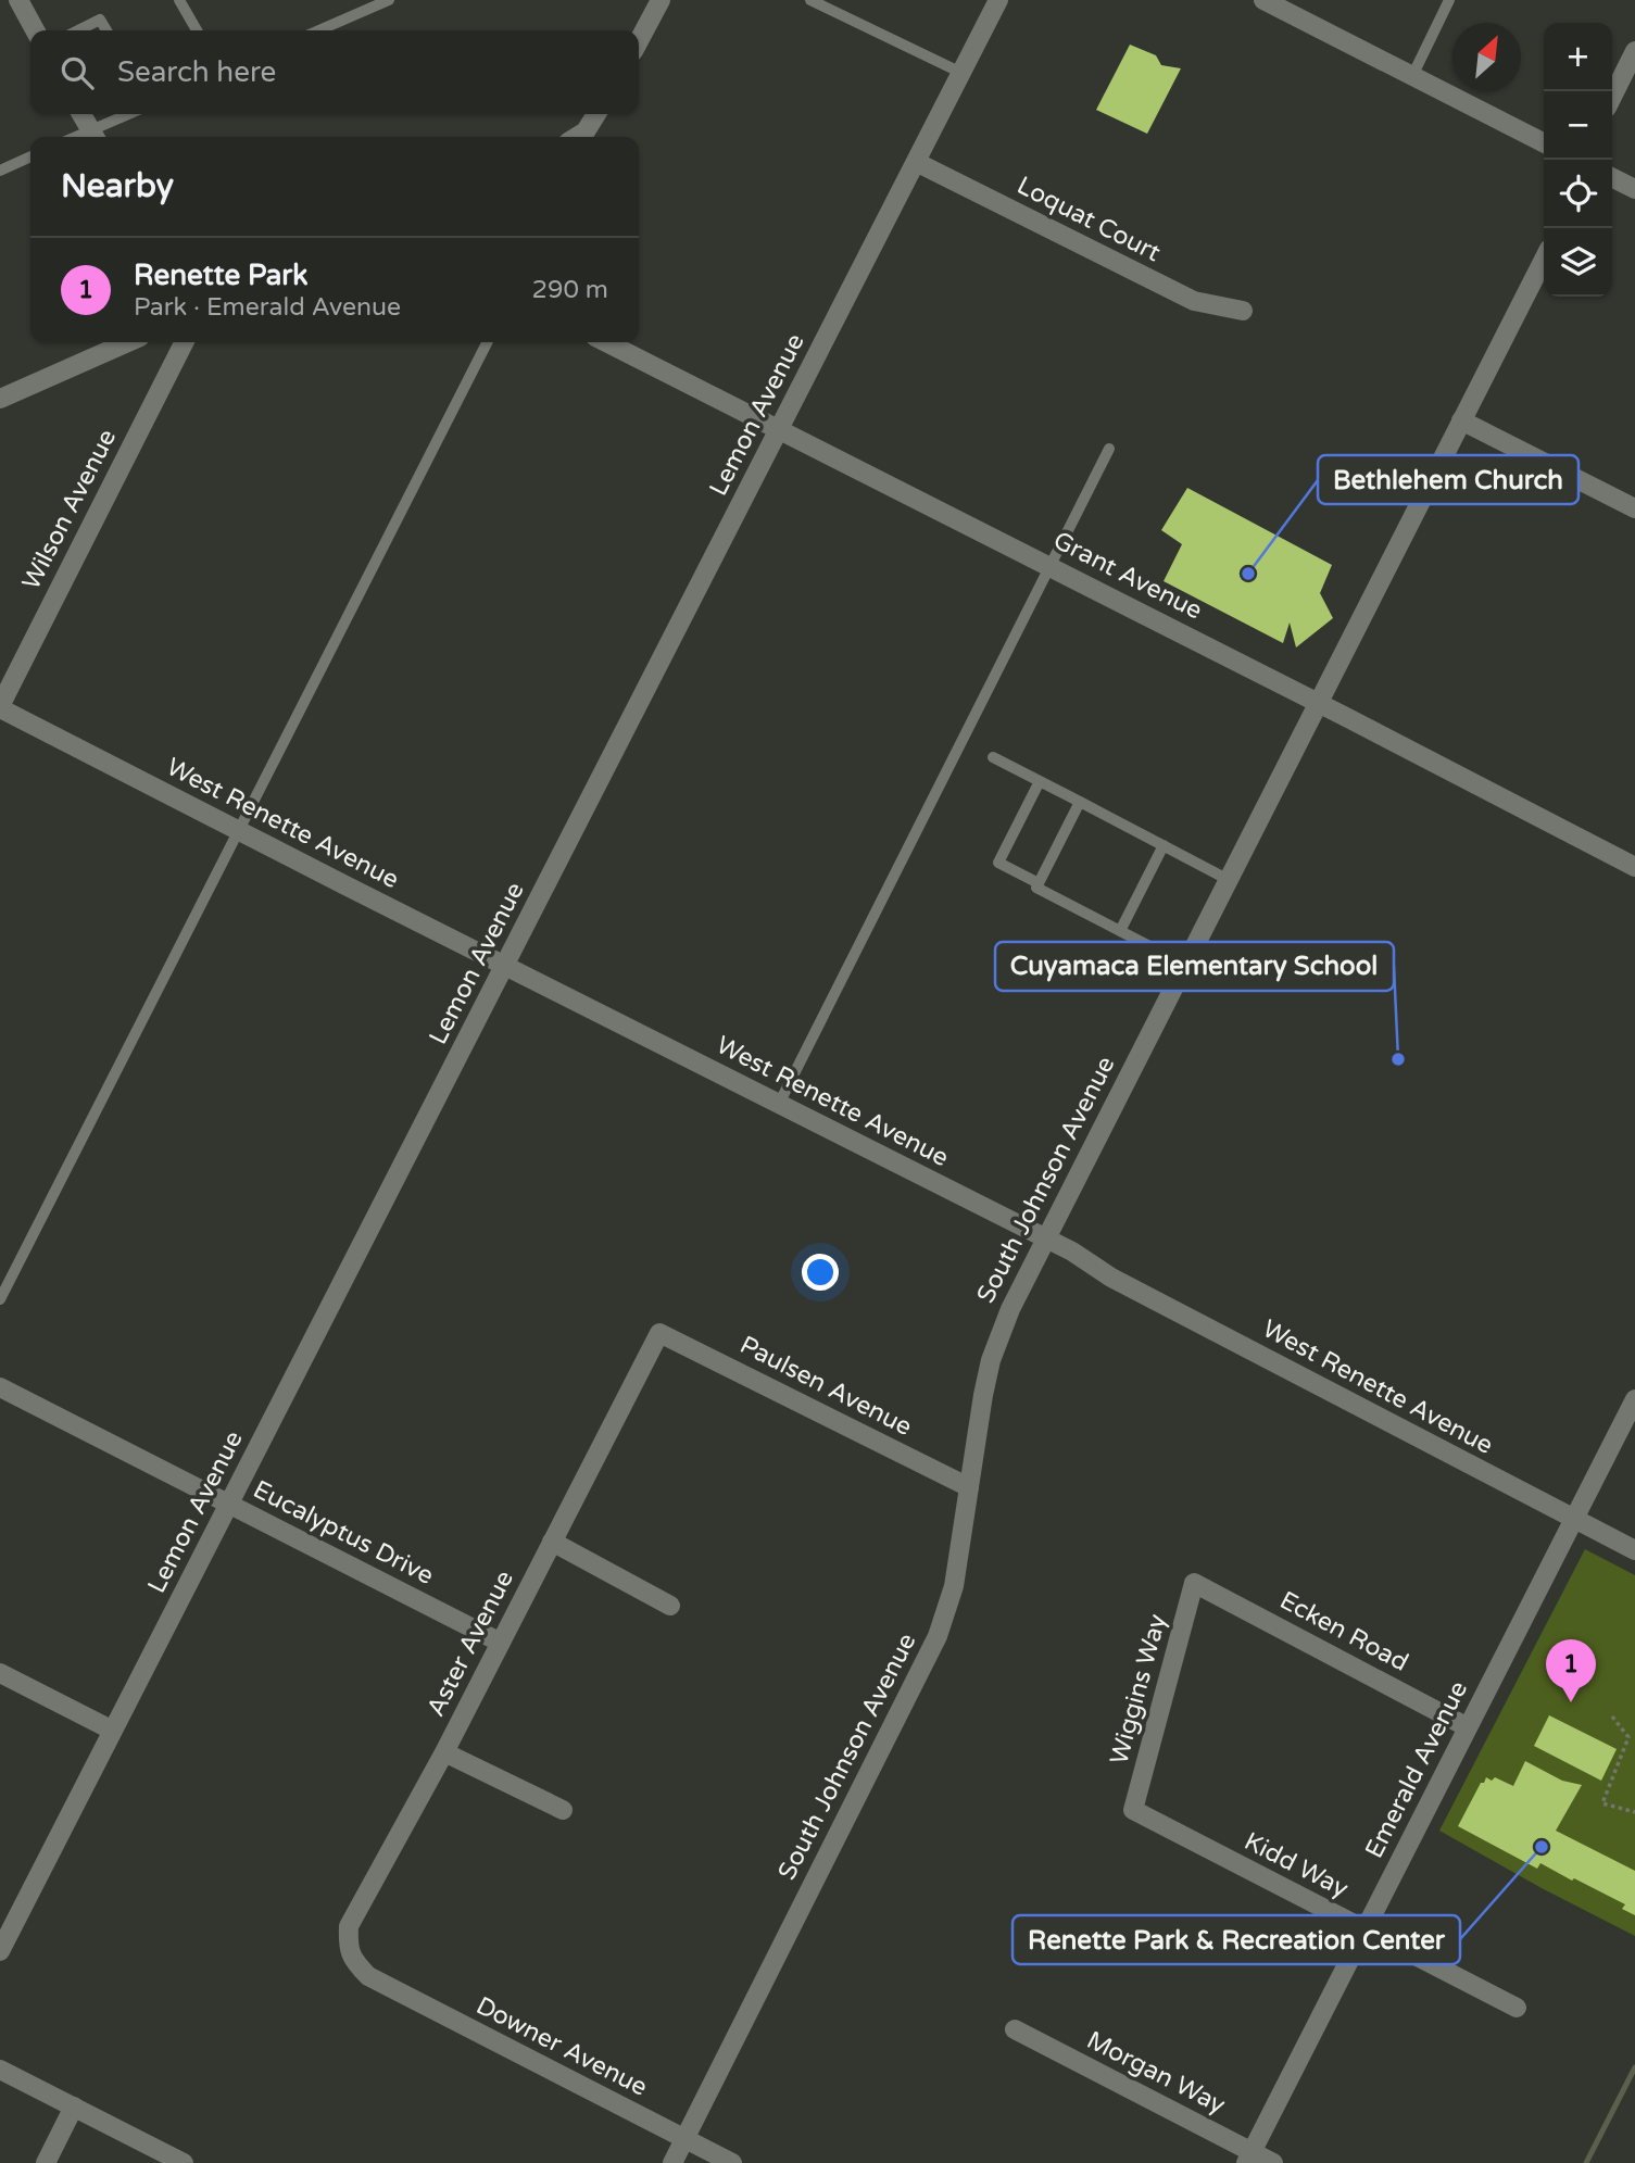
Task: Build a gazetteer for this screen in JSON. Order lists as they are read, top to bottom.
{
  "streets": {
    "street": [
      "Loquat Court",
      "Lemon Avenue",
      "Wilson Avenue",
      "Grant Avenue",
      "West Renette Avenue",
      "South Johnson Avenue",
      "Paulsen Avenue",
      "Eucalyptus Drive",
      "Ecken Road",
      "Aster Avenue",
      "Wiggins Way",
      "Emerald Avenue",
      "Kidd Way",
      "Downer Avenue",
      "Morgan Way"
    ]
  },
  "crossings": [
    ["Loquat Court", "Lemon Avenue"],
    ["Lemon Avenue", "Grant Avenue"],
    ["Lemon Avenue", "West Renette Avenue"],
    ["Lemon Avenue", "Eucalyptus Drive"],
    ["Wilson Avenue", "West Renette Avenue"],
    ["Grant Avenue", "South Johnson Avenue"],
    ["West Renette Avenue", "South Johnson Avenue"],
    ["West Renette Avenue", "Emerald Avenue"],
    ["South Johnson Avenue", "Paulsen Avenue"],
    ["South Johnson Avenue", "Downer Avenue"],
    ["Paulsen Avenue", "Aster Avenue"],
    ["Eucalyptus Drive", "Aster Avenue"],
    ["Ecken Road", "Wiggins Way"],
    ["Ecken Road", "Emerald Avenue"],
    ["Aster Avenue", "Downer Avenue"],
    ["Wiggins Way", "Kidd Way"],
    ["Emerald Avenue", "Kidd Way"],
    ["Emerald Avenue", "Morgan Way"]
  ],
  "places": ["Bethlehem Church", "Cuyamaca Elementary School", "Renette Park & Recreation Center"],
  "north": "top right",
  "page": {
    "map_buttons": ["+", "−"],
    "search": "Search here",
    "heading": "Nearby",
    "list": [
      {
        "mark": "1",
        "name": "Renette Park",
        "note": "Park · Emerald Avenue",
        "value": "290 m"
      }
    ],
    "pins": "1"
  }
}
